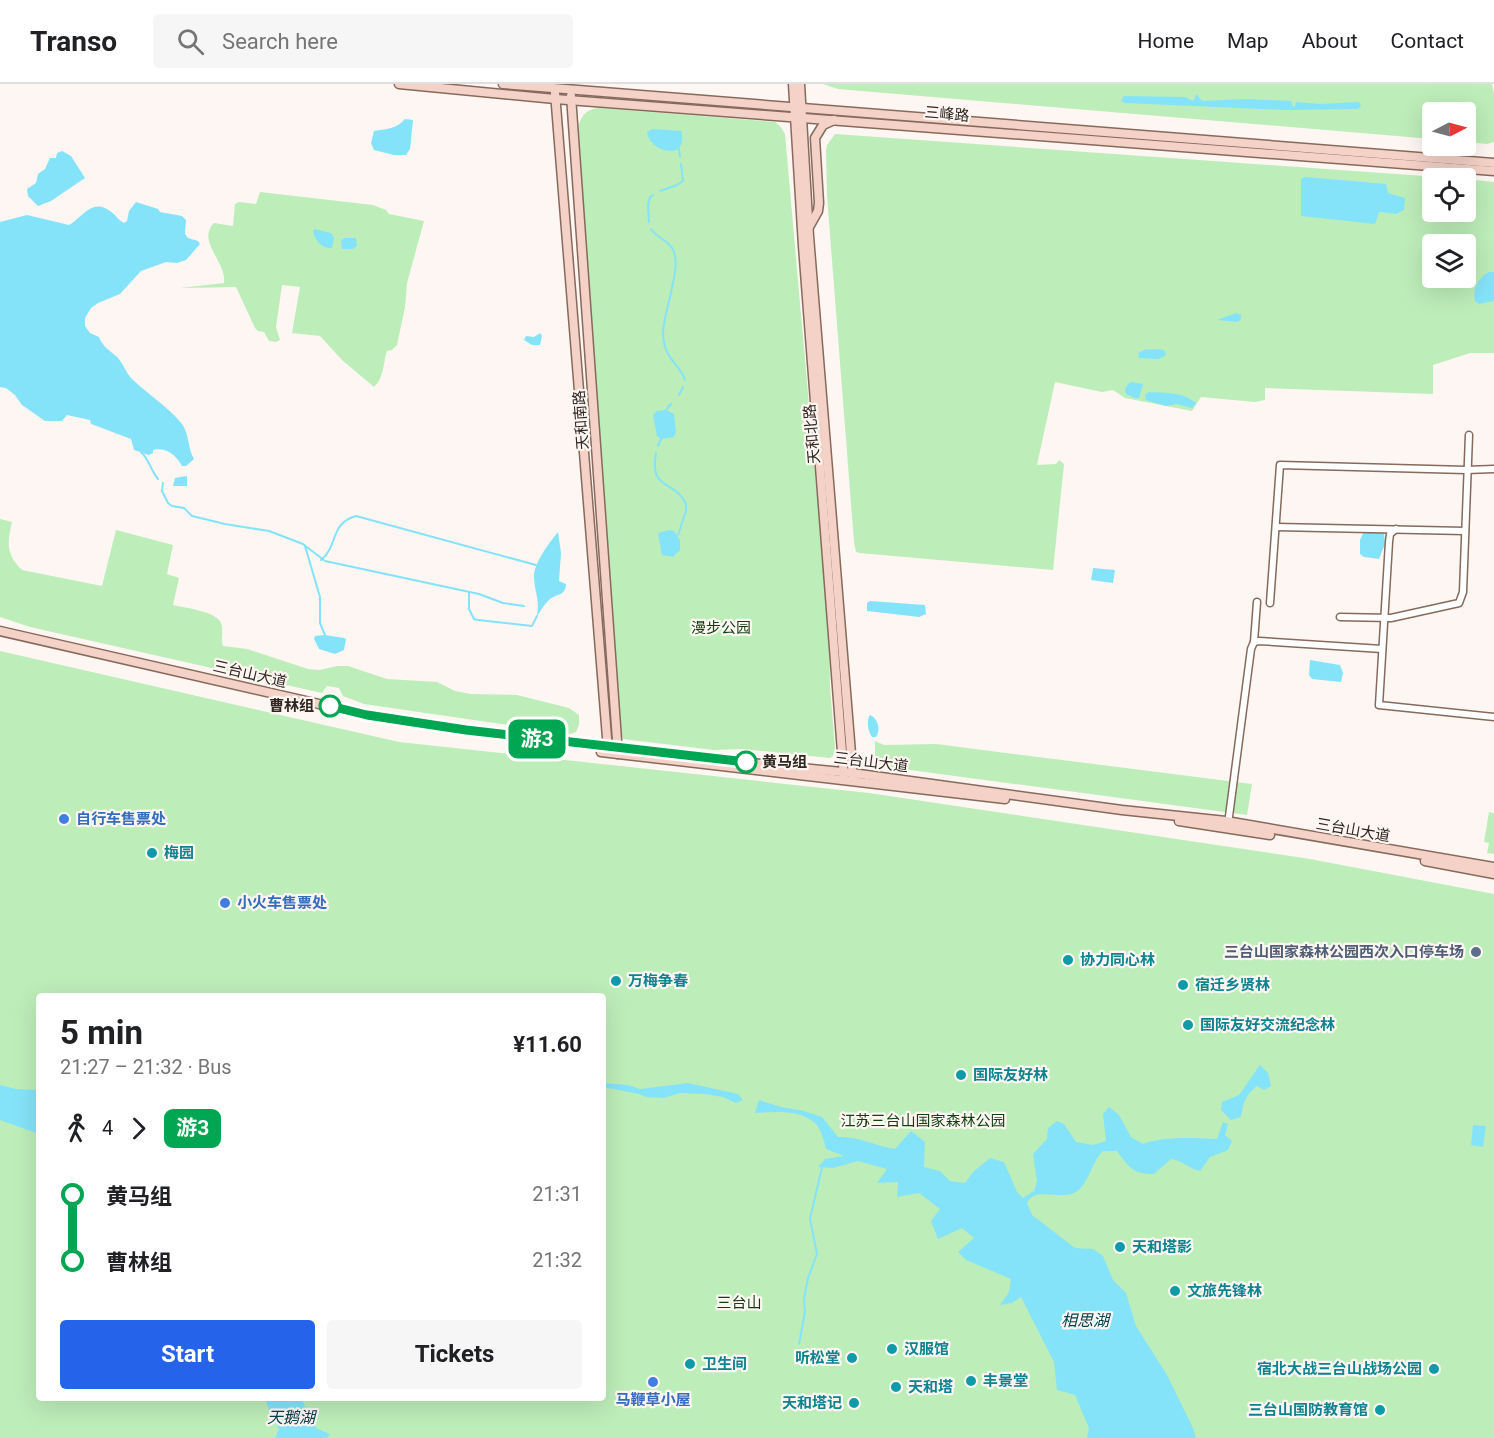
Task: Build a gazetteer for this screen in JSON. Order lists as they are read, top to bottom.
{
  "streets": {
    "main road": [
      "三峰路",
      "天和南路",
      "天和北路",
      "三台山大道"
    ]
  },
  "crossings": [
    ["三峰路", "天和南路"],
    ["三峰路", "天和北路"],
    ["天和南路", "三台山大道"],
    ["天和北路", "三台山大道"]
  ],
  "water": ["相思湖", "天鹅湖"],
  "parks": ["漫步公园", "江苏三台山国家森林公园", "三台山"],
  "places": [
    "曹林组",
    "黄马组",
    "自行车售票处",
    "梅园",
    "小火车售票处",
    "三台山国家森林公园西次入口停车场",
    "协力同心林",
    "万梅争春",
    "宿迁乡贤林",
    "国际友好交流纪念林",
    "国际友好林",
    "天和塔影",
    "文旅先锋林",
    "汉服馆",
    "听松堂",
    "卫生间",
    "宿北大战三台山战场公园",
    "丰景堂",
    "马鞭草小屋",
    "天和塔",
    "天和塔记",
    "三台山国防教育馆"
  ],
  "lines": ["bus line 游3"],
  "north": "right",
  "page": {
    "header": "Transo",
    "search": "Search here",
    "nav": [
      "Home",
      "Map",
      "About",
      "Contact"
    ],
    "on_map": "游3",
    "heading": ["5 min", "21:27 – 21:32 · Bus", "¥11.60"],
    "legs": ["4", "游3"],
    "list": [
      {
        "name": "黄马组",
        "value": "21:31"
      },
      {
        "name": "曹林组",
        "value": "21:32"
      }
    ],
    "buttons": ["Start", "Tickets"]
  }
}
